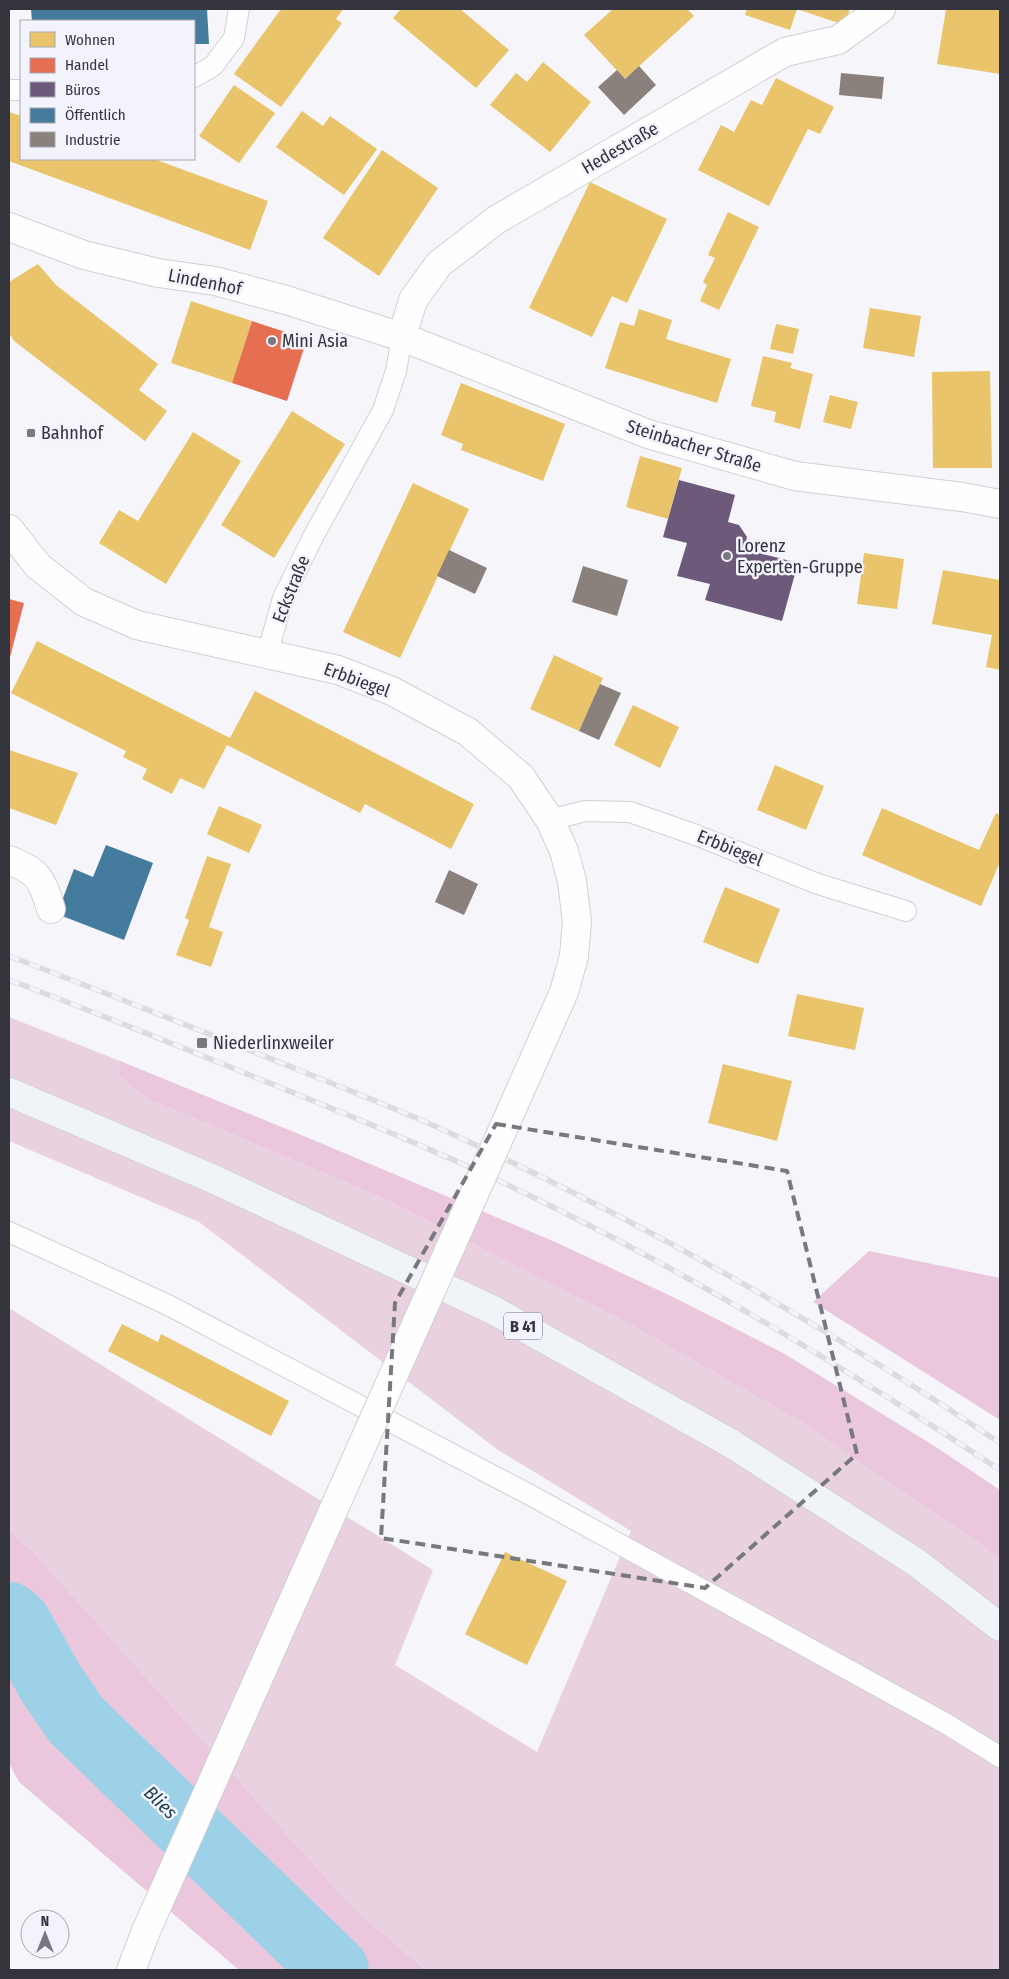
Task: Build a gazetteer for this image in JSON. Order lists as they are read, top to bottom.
{
  "streets": {
    "highway": ["B 41"],
    "main road": [
      "Hedestraße",
      "Lindenhof",
      "Steinbacher Straße",
      "Erbbiegel"
    ],
    "lane": ["Eckstraße"]
  },
  "crossings": [
    ["Hedestraße", "Lindenhof"],
    ["Hedestraße", "Steinbacher Straße"],
    ["Hedestraße", "Eckstraße"],
    ["Lindenhof", "Steinbacher Straße"],
    ["Lindenhof", "Eckstraße"],
    ["Steinbacher Straße", "Eckstraße"],
    ["Eckstraße", "Erbbiegel"]
  ],
  "water": ["Blies"],
  "places": {
    "other": ["Mini Asia", "Lorenz Experten-Gruppe"],
    "transit": ["Bahnhof", "Niederlinxweiler"]
  },
  "legend": [
    "Wohnen",
    "Handel",
    "Büros",
    "Öffentlich",
    "Industrie"
  ],
  "north": "top"
}
